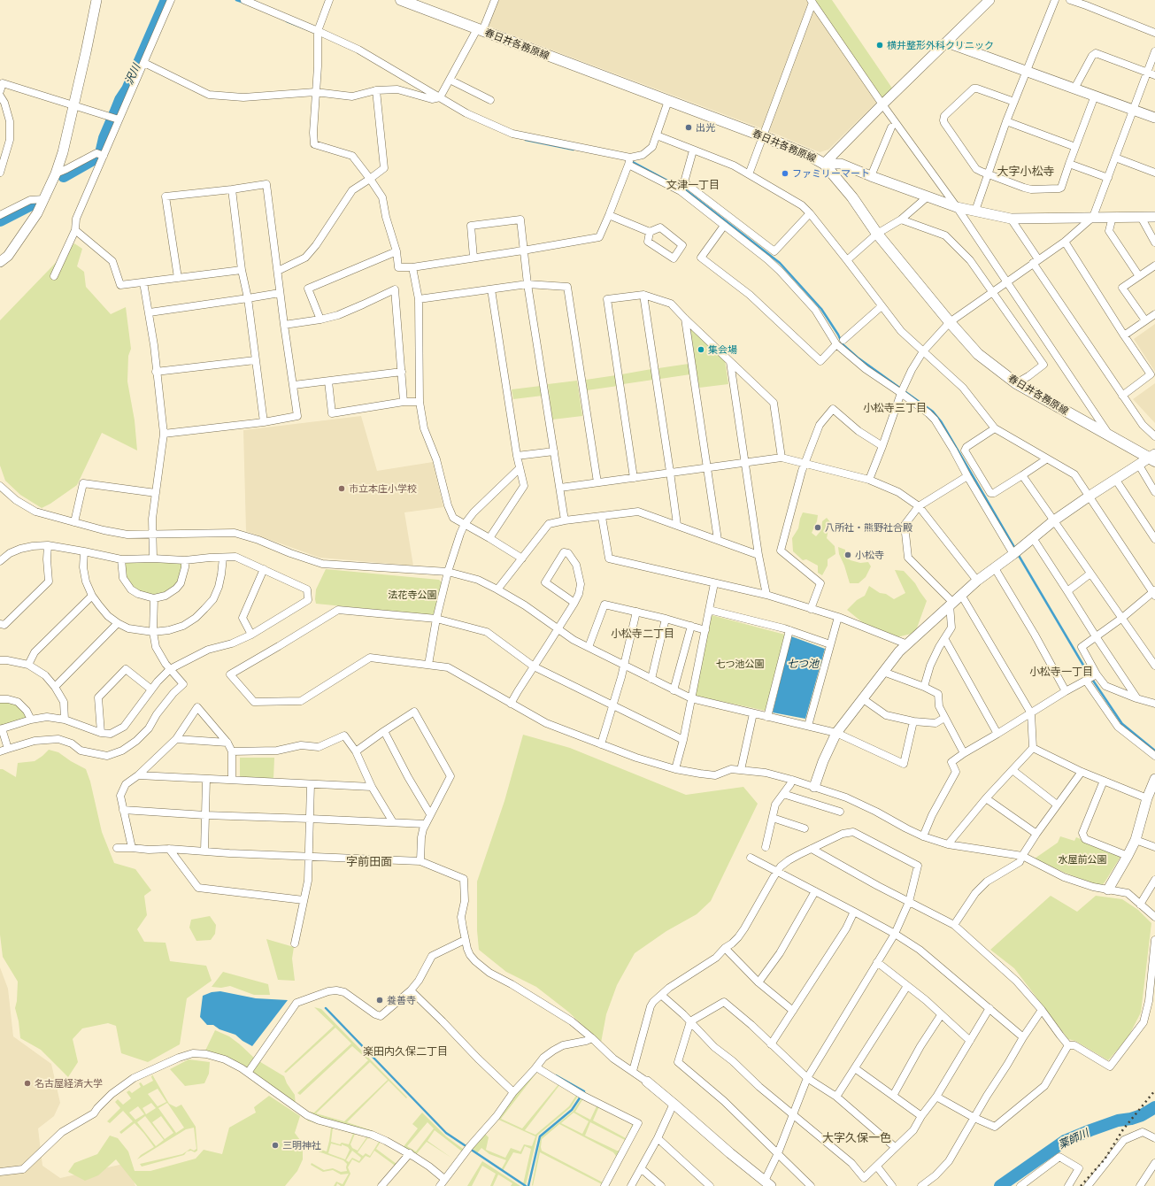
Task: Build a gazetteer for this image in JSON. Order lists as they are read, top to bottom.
{
  "streets": {
    "main road": ["春日井各務原線"]
  },
  "districts": [
    "大字小松寺",
    "文津一丁目",
    "小松寺三丁目",
    "小松寺二丁目",
    "小松寺一丁目",
    "字前田面",
    "楽田内久保二丁目",
    "大字久保一色"
  ],
  "water": ["沢川", "七つ池", "薬師川"],
  "parks": ["法花寺公園", "七つ池公園", "水屋前公園"],
  "places": [
    "横井整形外科クリニック",
    "出光",
    "ファミリーマート",
    "集会場",
    "市立本庄小学校",
    "八所社・熊野社合殿",
    "小松寺",
    "養善寺",
    "名古屋経済大学",
    "三明神社"
  ]
}
